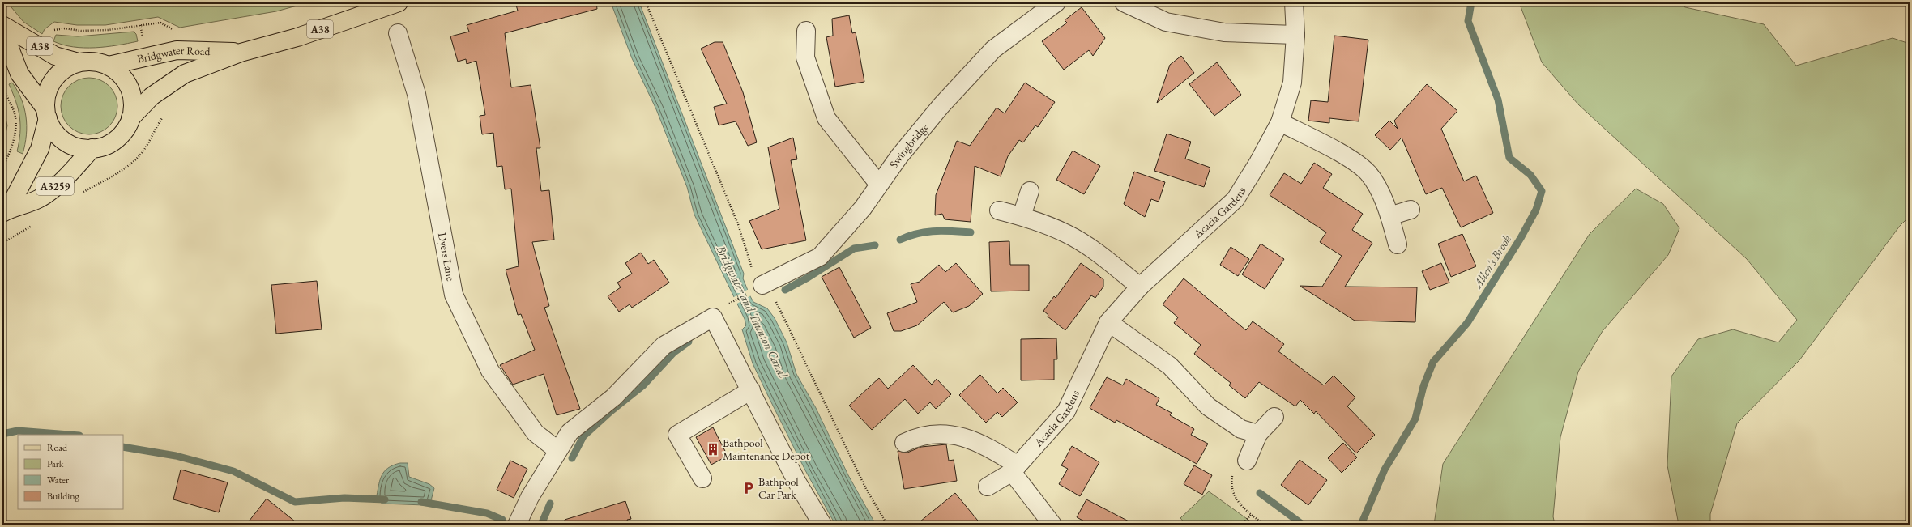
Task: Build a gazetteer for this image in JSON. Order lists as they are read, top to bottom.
{
  "streets": {
    "main road": ["A38", "Bridgwater Road", "A3259"],
    "street": ["Swingbridge", "Acacia Gardens", "Dyers Lane"]
  },
  "crossings": [
    ["A38", "Bridgwater Road"],
    ["A38", "A3259"],
    ["Bridgwater Road", "A3259"]
  ],
  "water": ["Allen's Brook", "Bridgwater and Taunton Canal"],
  "places": {
    "building": ["Bathpool Maintenance Depot"],
    "parking": ["Bathpool Car Park"]
  },
  "legend": [
    "Road",
    "Park",
    "Water",
    "Building"
  ]
}
